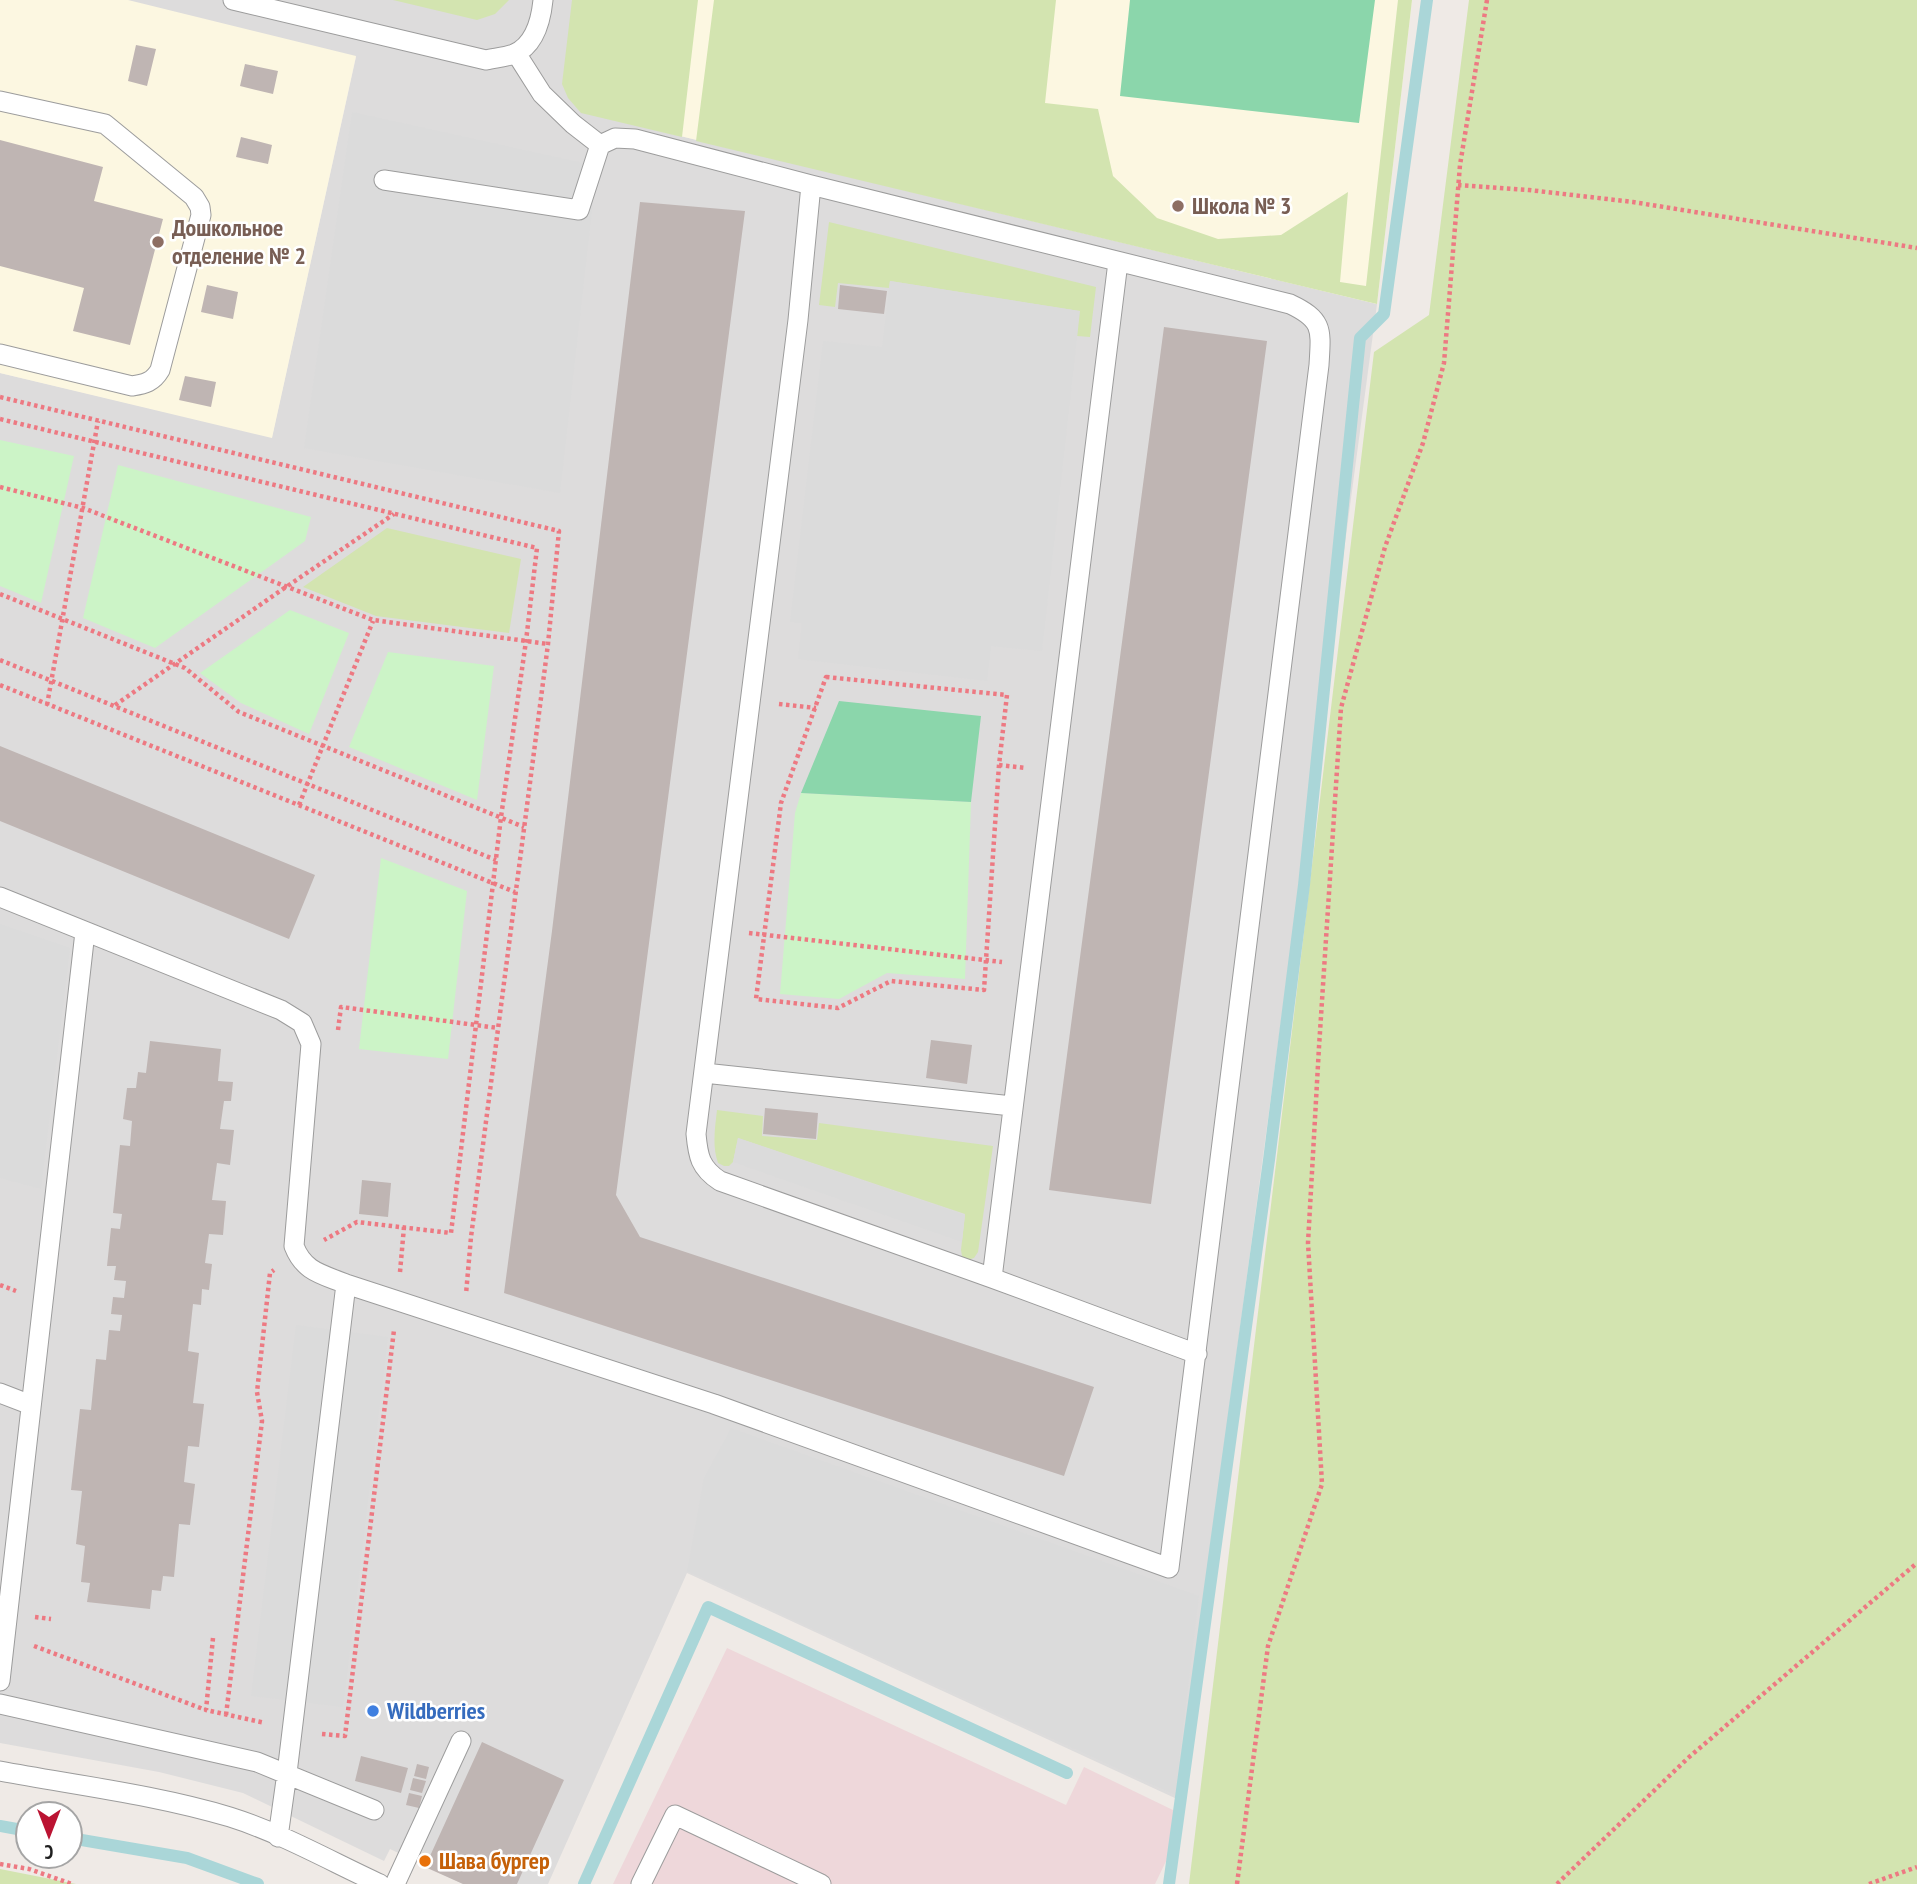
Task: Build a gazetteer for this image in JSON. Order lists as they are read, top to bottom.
{
  "places": [
    "Школа № 3",
    "Дошкольное отделение № 2",
    "Wildberries",
    "Шава бургер"
  ],
  "north": "bottom"
}
